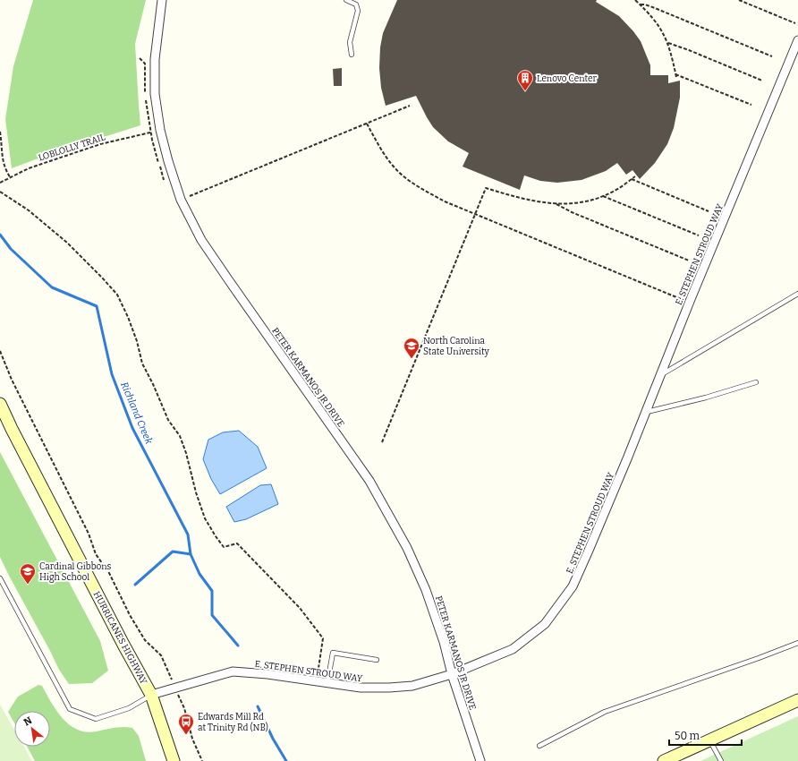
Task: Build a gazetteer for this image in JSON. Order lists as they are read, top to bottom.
{
  "streets": {
    "main road": ["HURRICANES HIGHWAY"],
    "street": ["E. STEPHEN STROUD WAY", "PETER KARMANOS JR DRIVE"],
    "path": ["LOBLOLLY TRAIL"]
  },
  "crossings": [
    ["E. STEPHEN STROUD WAY", "PETER KARMANOS JR DRIVE"],
    ["E. STEPHEN STROUD WAY", "HURRICANES HIGHWAY"]
  ],
  "water": ["Richland Creek"],
  "places": {
    "building": ["Lenovo Center"],
    "school or university": ["North Carolina State University", "Cardinal Gibbons High School"],
    "bus stop": ["Edwards Mill Rd at Trinity Rd (NB)"]
  },
  "scale_bar": "50 m",
  "north": "top left"
}
